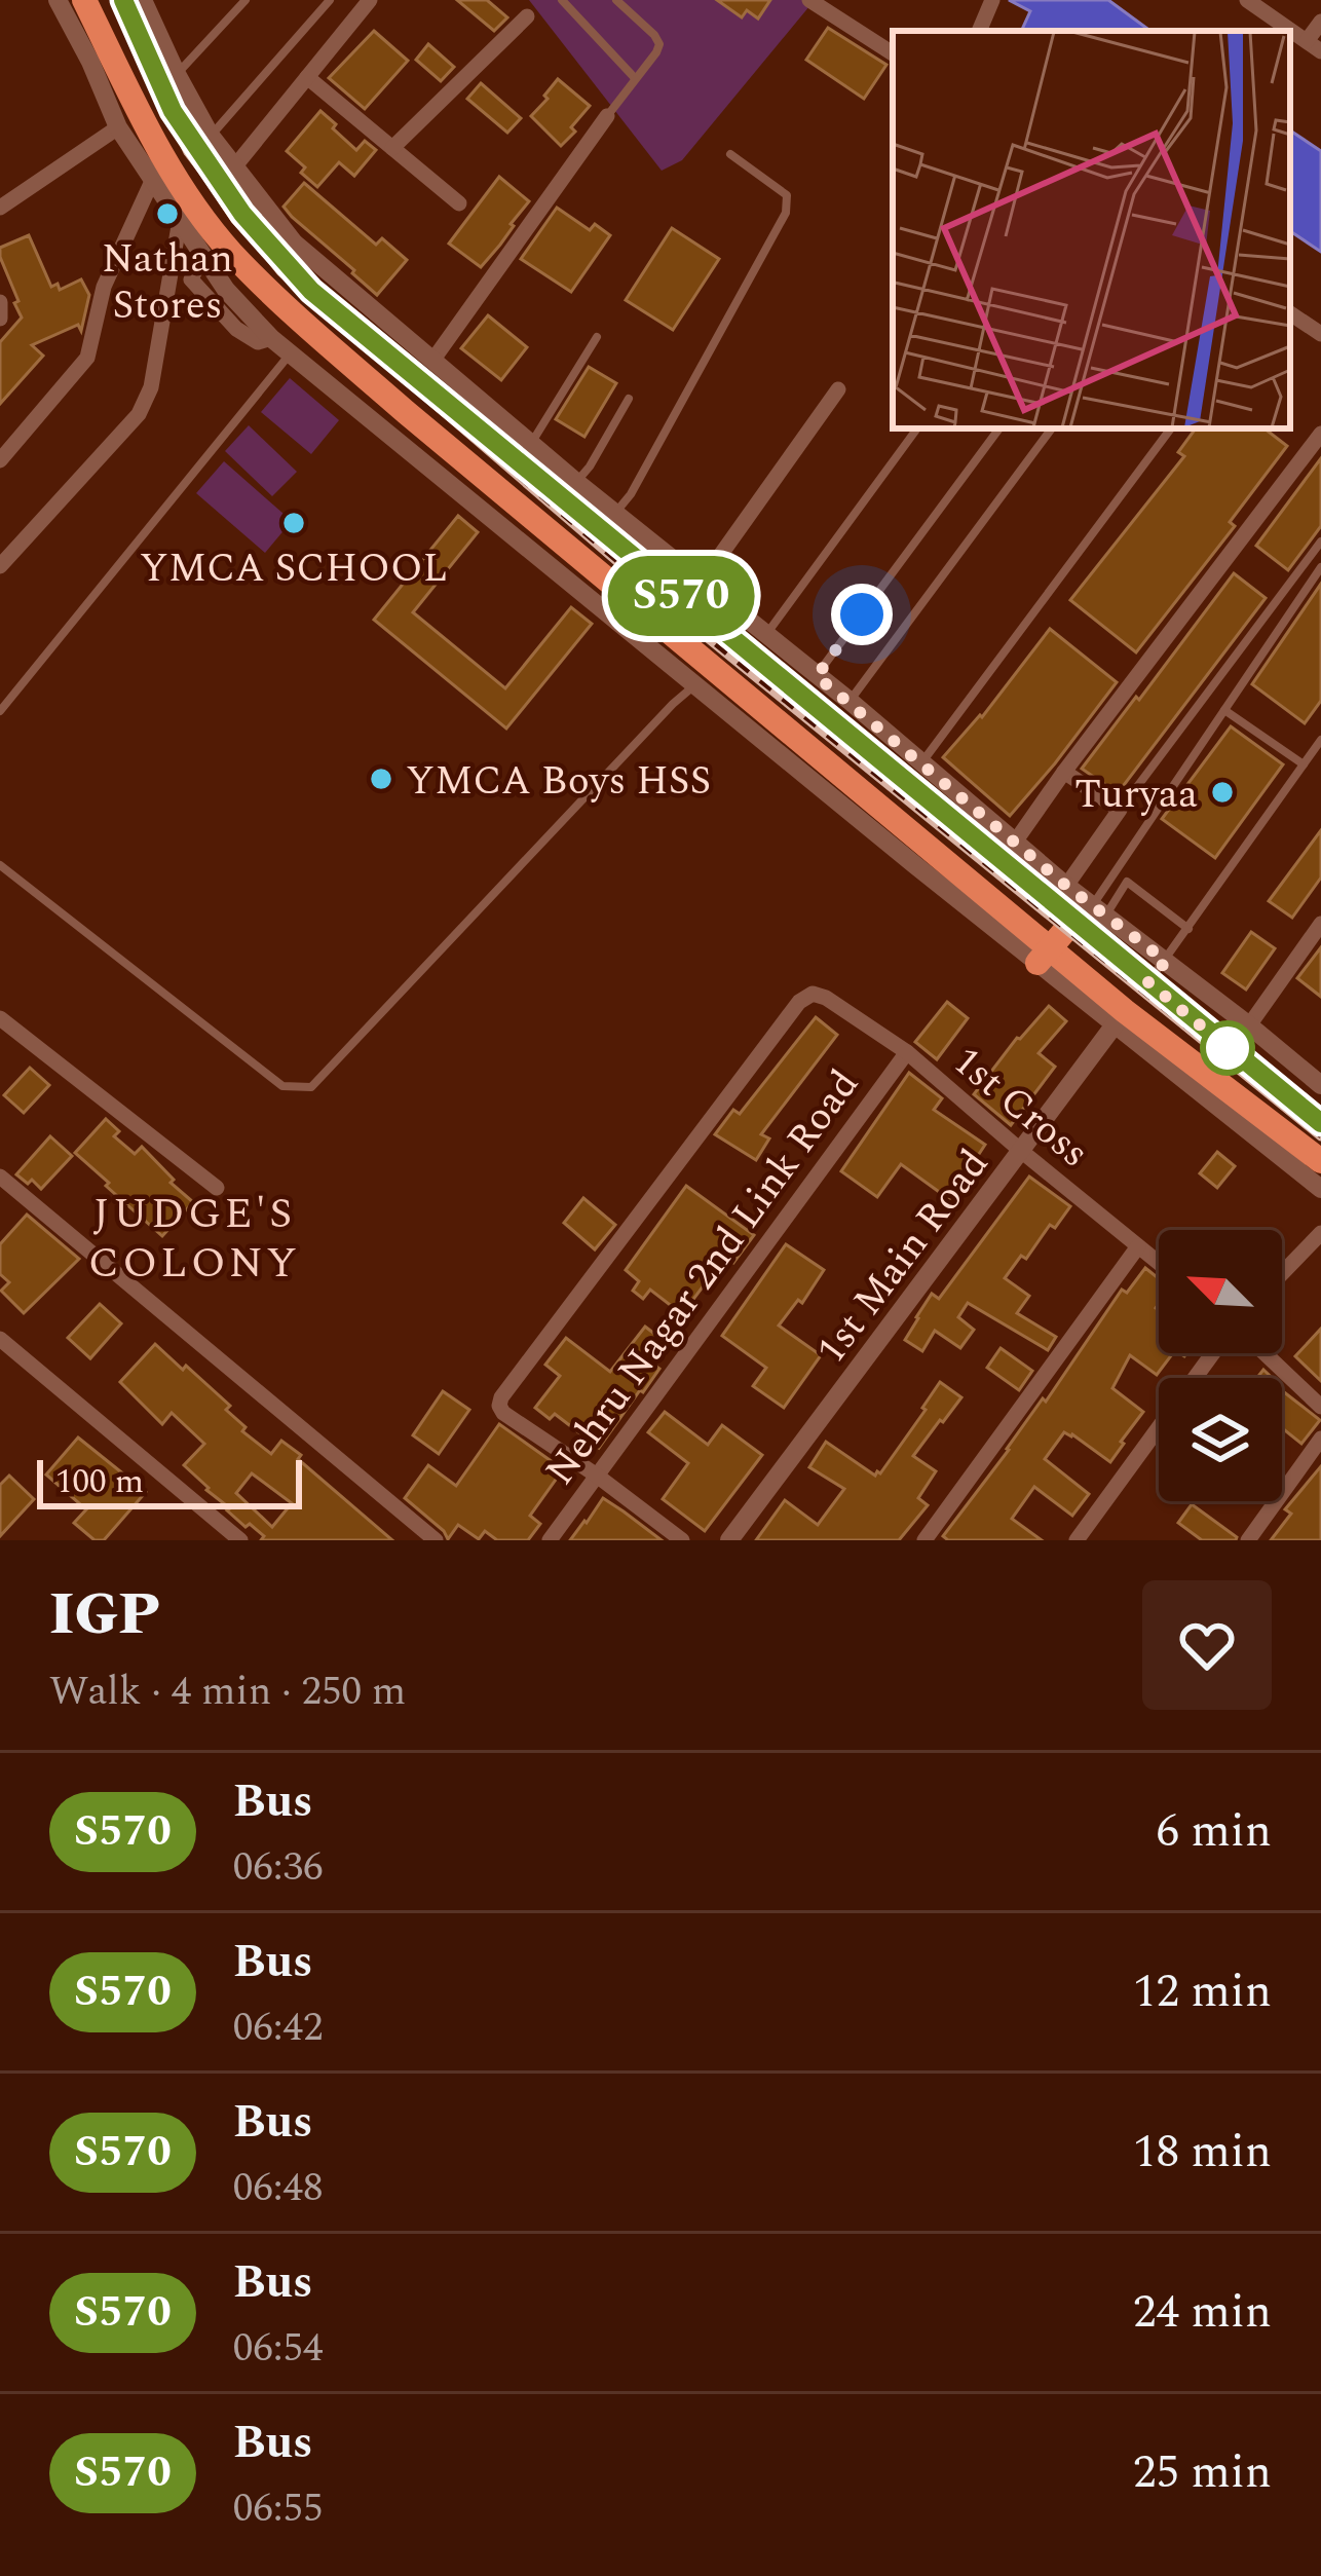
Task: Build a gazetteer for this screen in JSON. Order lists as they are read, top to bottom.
{
  "streets": {
    "street": ["1st Cross", "1st Main Road", "Nehru Nagar 2nd Link Road"]
  },
  "crossings": [
    ["1st Cross", "1st Main Road"],
    ["1st Cross", "Nehru Nagar 2nd Link Road"]
  ],
  "districts": ["JUDGE'S COLONY"],
  "places": [
    "Nathan Stores",
    "YMCA SCHOOL",
    "YMCA Boys HSS",
    "Turyaa"
  ],
  "lines": ["bus line S570"],
  "scale_bar": "100 m",
  "north": "top left",
  "page": {
    "on_map": "S570",
    "scale": "100 m",
    "heading": ["IGP", "Walk · 4 min · 250 m"],
    "list": [
      {
        "mark": "S570",
        "name": "Bus",
        "note": "06:36",
        "value": "6 min"
      },
      {
        "mark": "S570",
        "name": "Bus",
        "note": "06:42",
        "value": "12 min"
      },
      {
        "mark": "S570",
        "name": "Bus",
        "note": "06:48",
        "value": "18 min"
      },
      {
        "mark": "S570",
        "name": "Bus",
        "note": "06:54",
        "value": "24 min"
      },
      {
        "mark": "S570",
        "name": "Bus",
        "note": "06:55",
        "value": "25 min"
      }
    ]
  }
}
